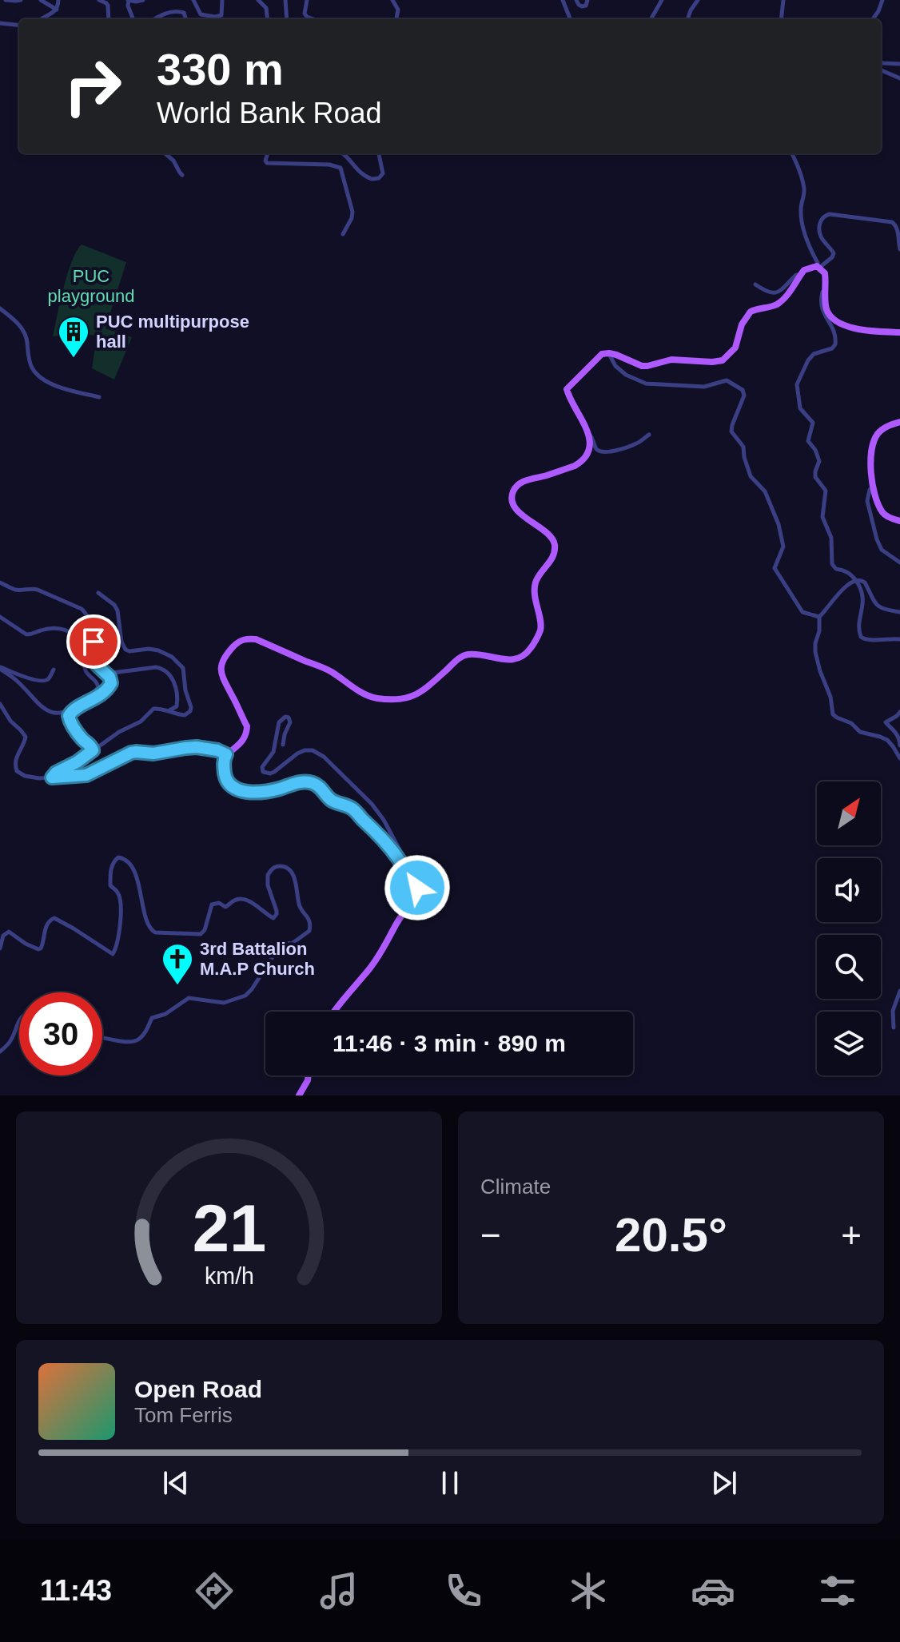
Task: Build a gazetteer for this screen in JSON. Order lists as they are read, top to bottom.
{
  "parks": ["PUC playground"],
  "places": {
    "building": ["PUC multipurpose hall"],
    "church": ["3rd Battalion M.A.P Church"]
  },
  "north": "top right",
  "page": {
    "turn": ["330 m", "World Bank Road"],
    "limit": "30",
    "trip": "11:46 · 3 min · 890 m",
    "tile": "Climate",
    "heat": ["−", "20.5°", "+"],
    "song": ["Open Road", "Tom Ferris"],
    "tabs": "11:43",
    "gauge": ["21", "km/h"]
  }
}
